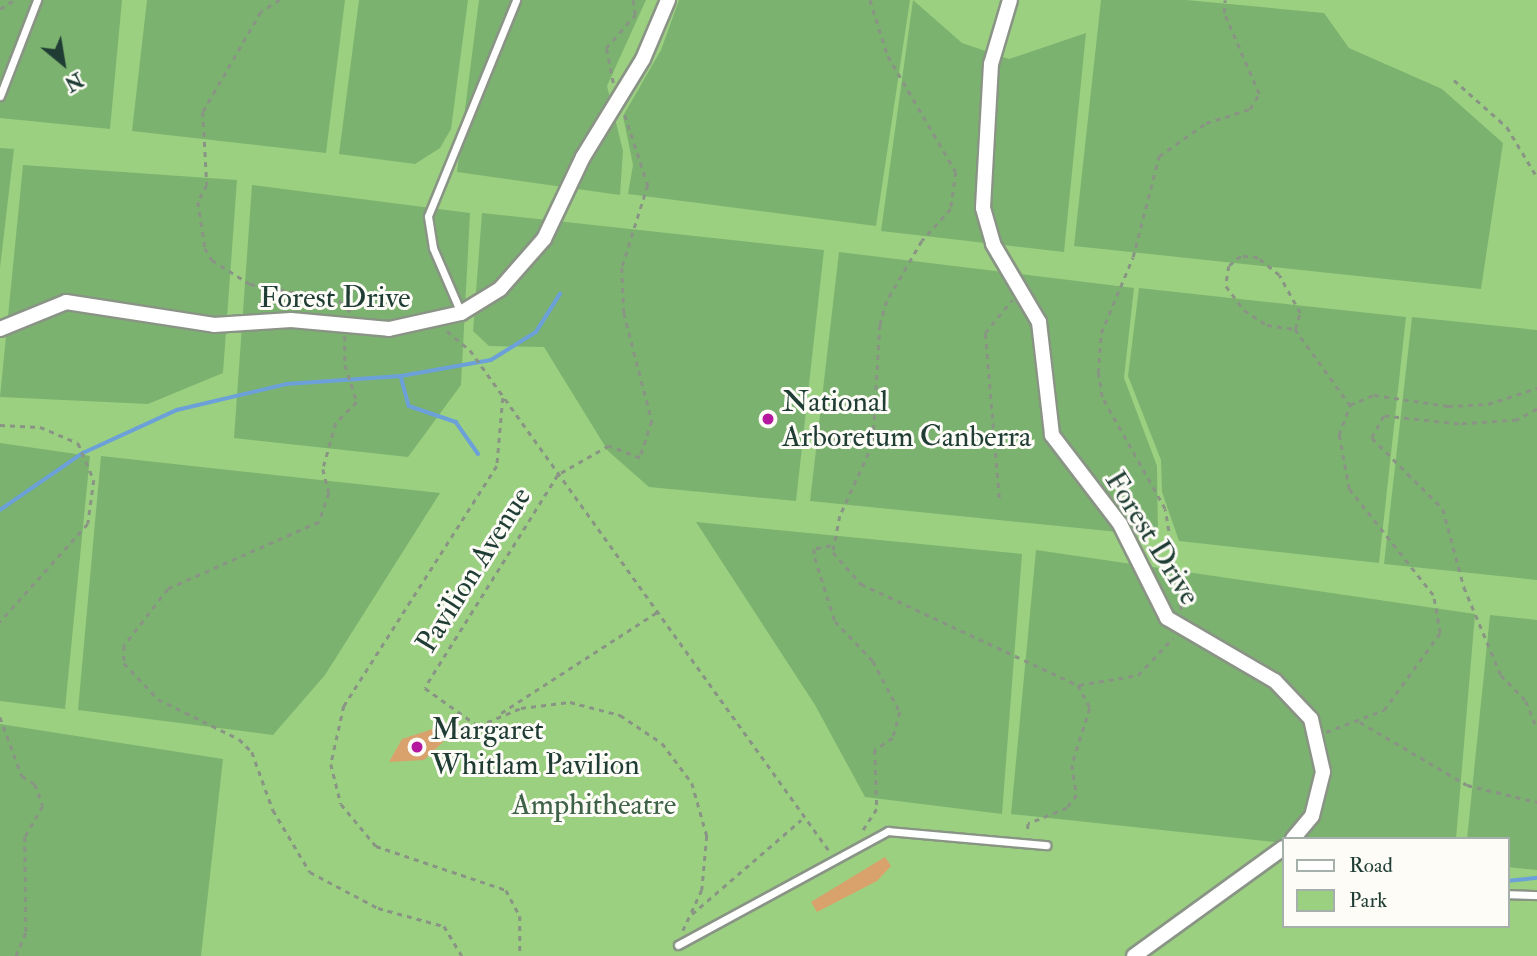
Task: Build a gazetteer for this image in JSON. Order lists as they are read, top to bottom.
{
  "streets": {
    "street": ["Forest Drive"],
    "path": ["Pavilion Avenue"]
  },
  "parks": ["Amphitheatre"],
  "places": ["National Arboretum Canberra", "Margaret Whitlam Pavilion"],
  "legend": ["Road", "Park"],
  "north": "bottom right"
}
